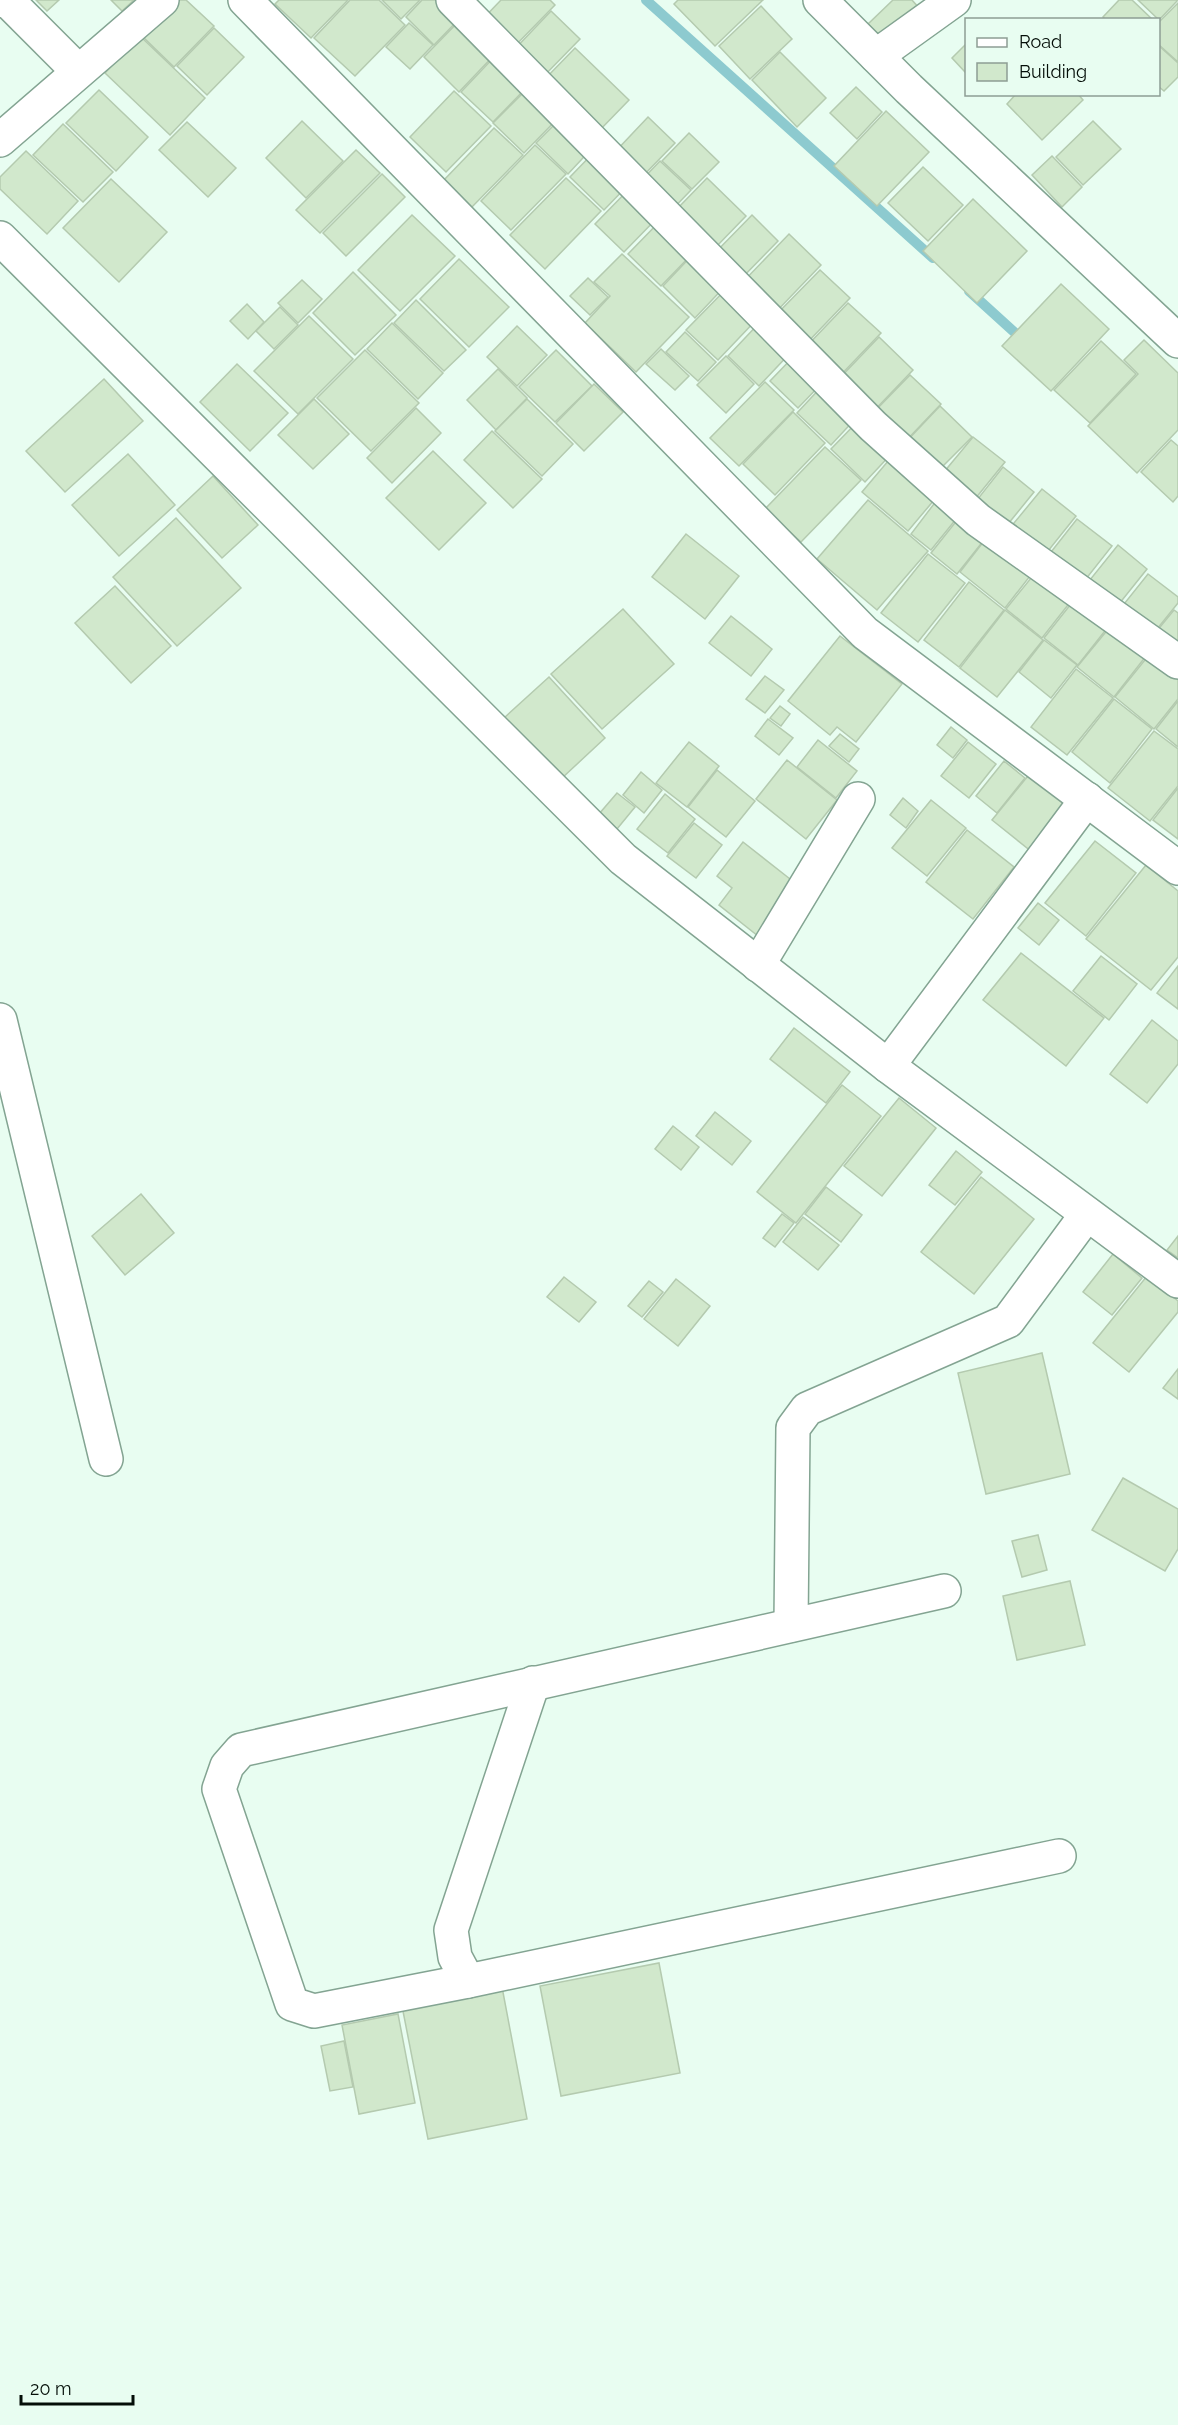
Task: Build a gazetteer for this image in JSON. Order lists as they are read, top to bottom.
{
  "legend": ["Road", "Building"],
  "scale_bar": "20 m"
}
